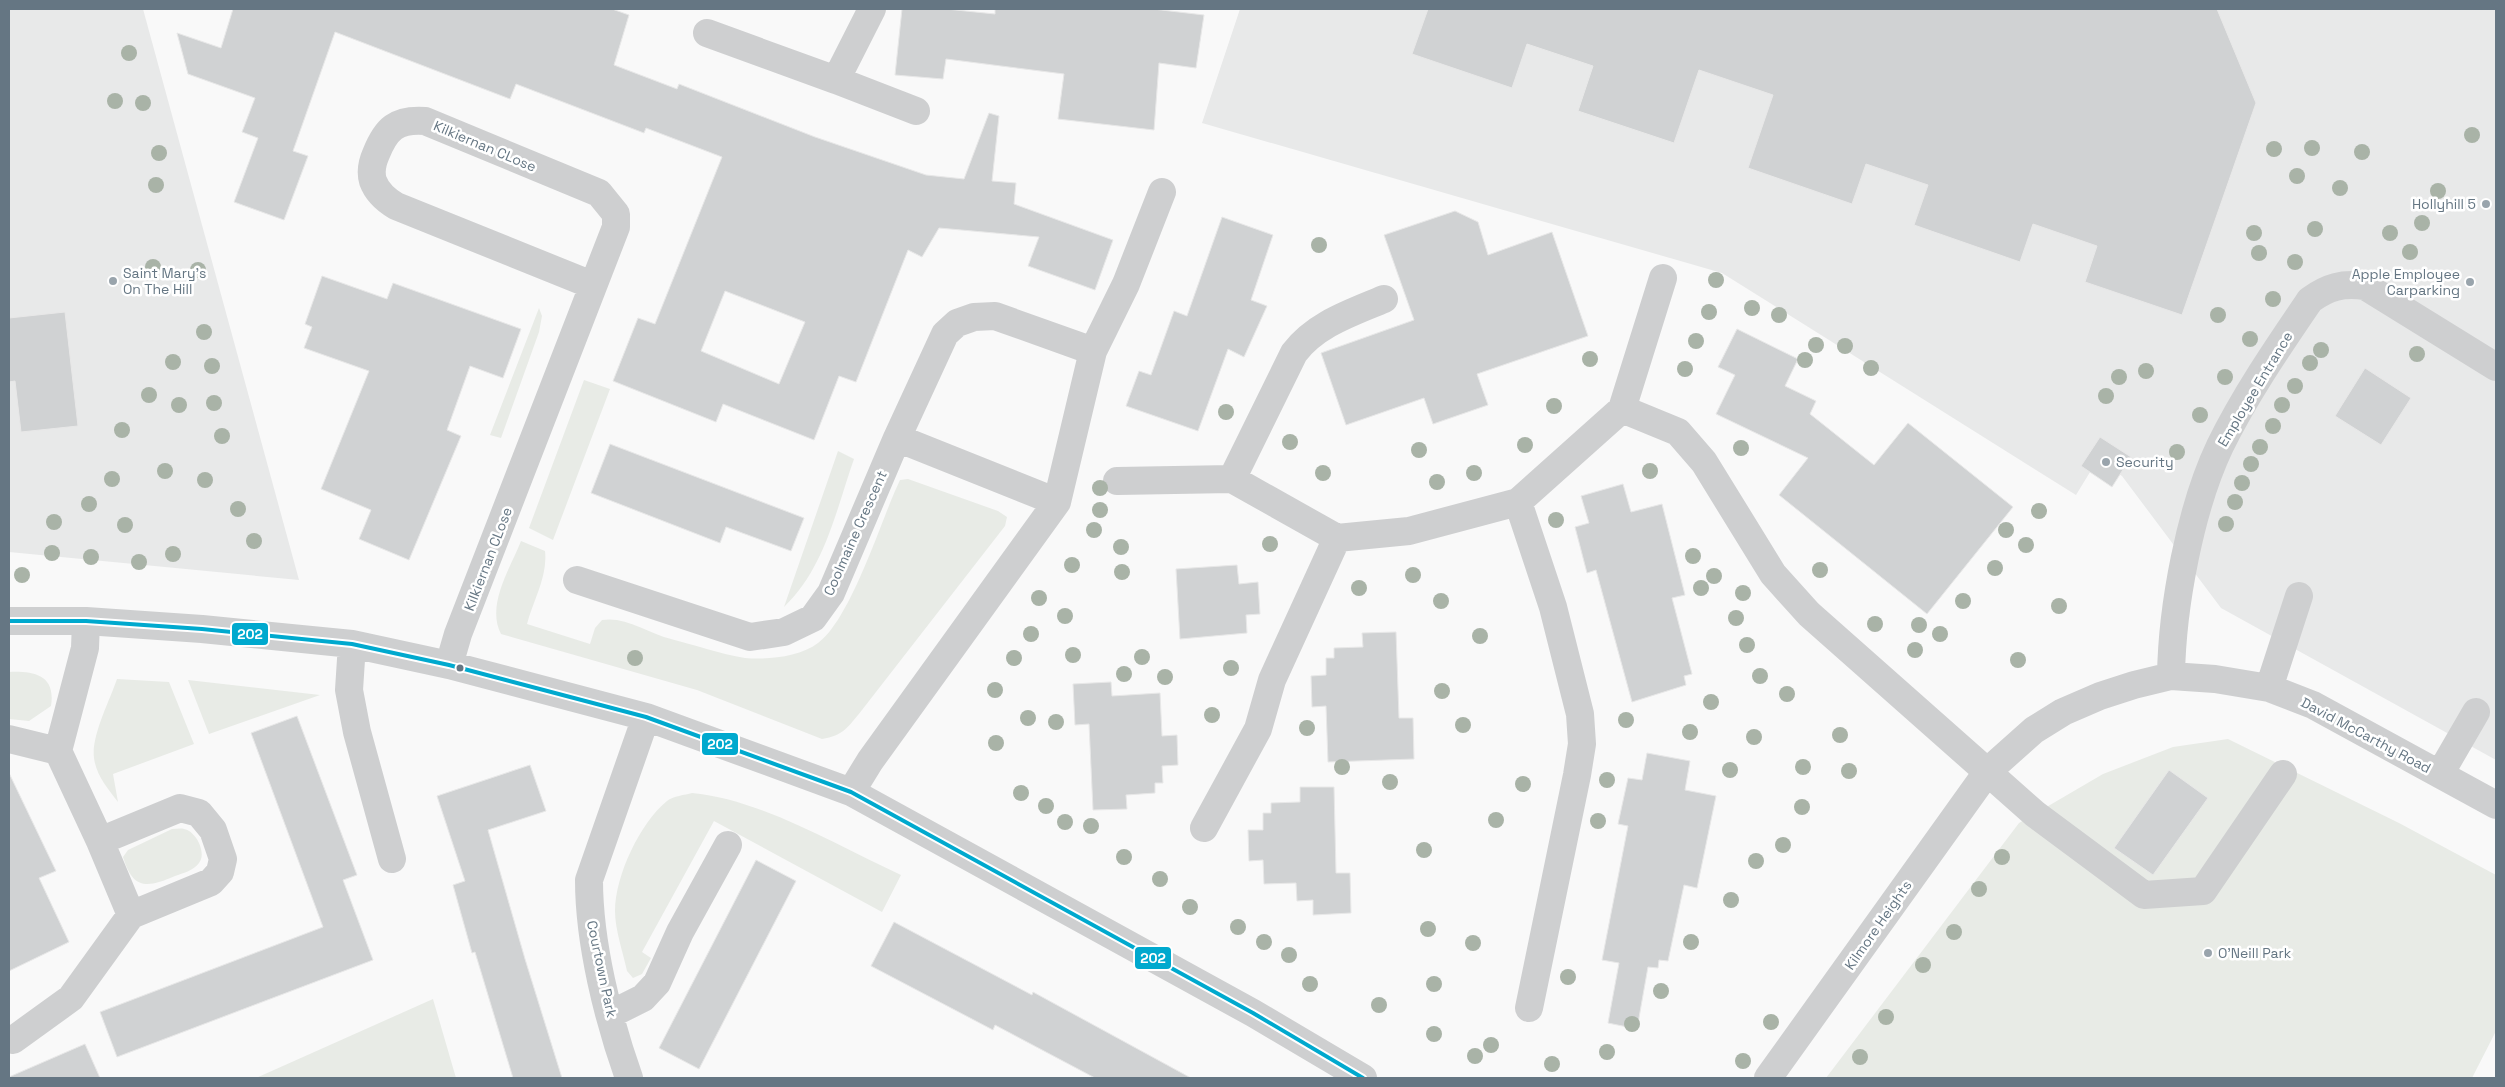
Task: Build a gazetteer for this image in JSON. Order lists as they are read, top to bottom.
{
  "streets": {
    "street": [
      "Kilkiernan CLose",
      "Employee Entrance",
      "Coolmaine Crescent",
      "David McCarthy Road",
      "Kilmore Heights",
      "Courtown Park"
    ]
  },
  "crossings": [
    ["Employee Entrance", "David McCarthy Road"],
    ["David McCarthy Road", "Kilmore Heights"]
  ],
  "places": [
    "Hollyhill 5",
    "Saint Mary's On The Hill",
    "Apple Employee Carparking",
    "Security",
    "O'Neill Park"
  ],
  "lines": ["transit line 202"]
}
